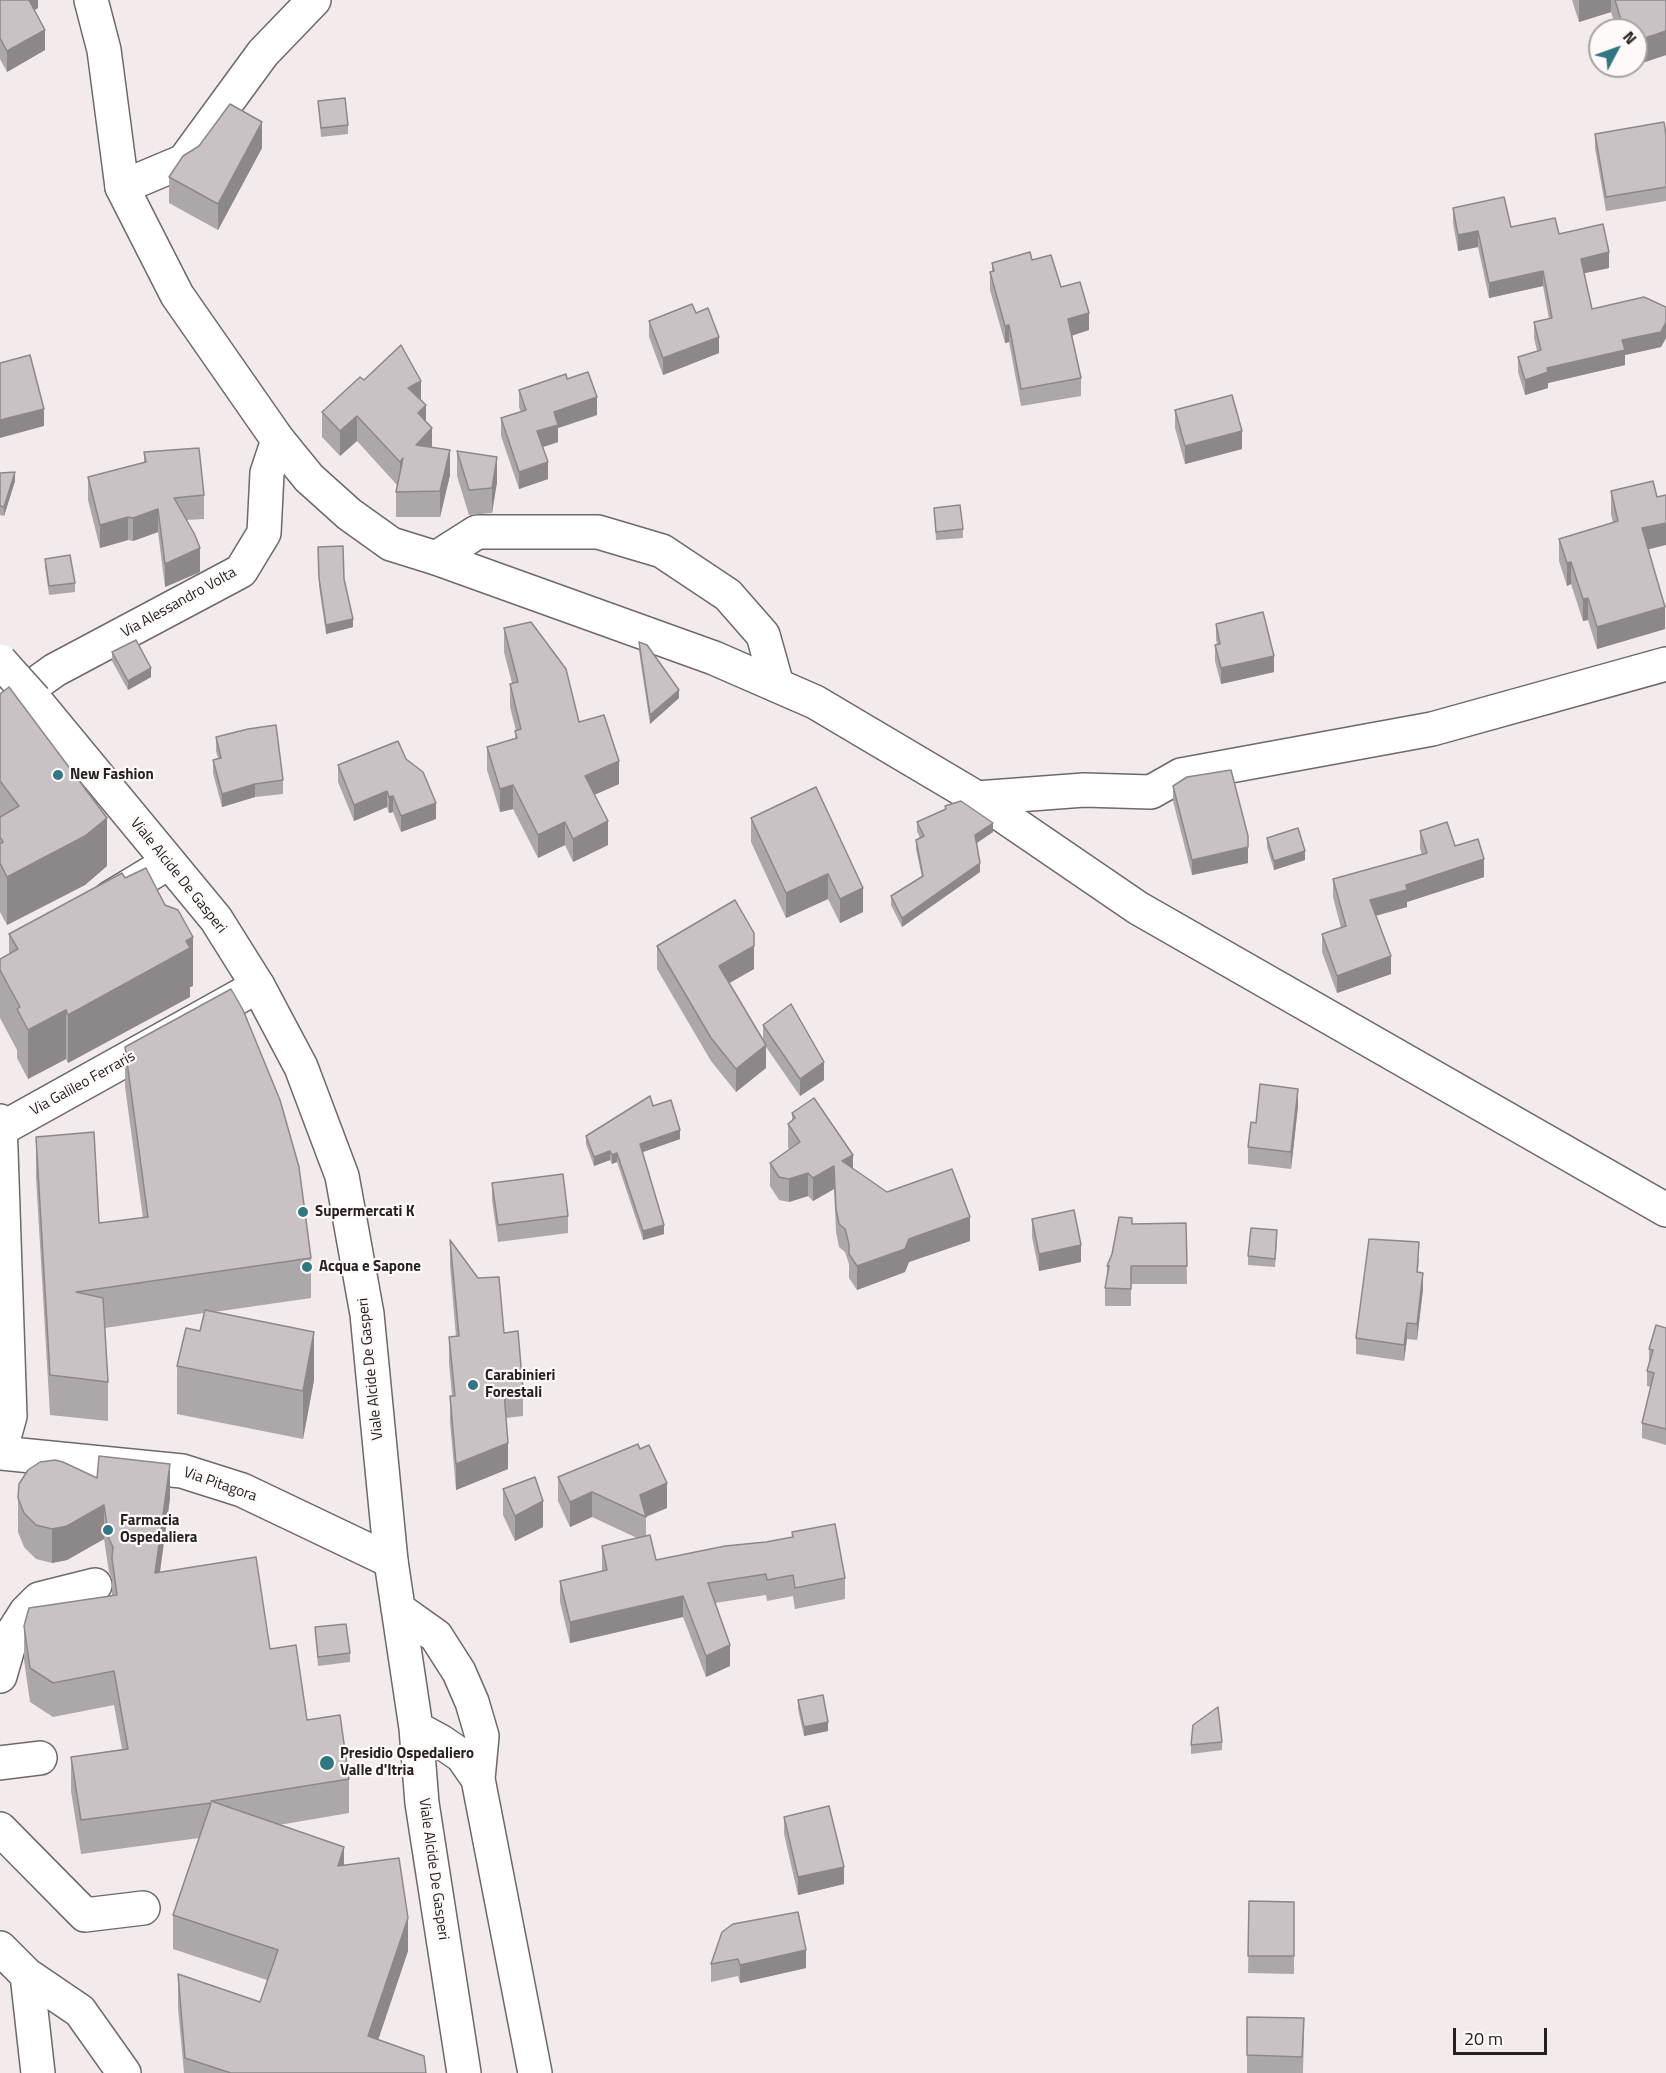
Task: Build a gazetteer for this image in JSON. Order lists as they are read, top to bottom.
{
  "streets": {
    "main road": [
      "Via Alessandro Volta",
      "Viale Alcide De Gasperi",
      "Via Galileo Ferraris",
      "Via Pitagora"
    ]
  },
  "crossings": [
    ["Viale Alcide De Gasperi", "Via Galileo Ferraris"],
    ["Viale Alcide De Gasperi", "Via Pitagora"]
  ],
  "places": [
    "New Fashion",
    "Supermercati K",
    "Acqua e Sapone",
    "Carabinieri Forestali",
    "Farmacia Ospedaliera",
    "Presidio Ospedaliero Valle d'Itria"
  ],
  "scale_bar": "20 m",
  "north": "top right"
}
